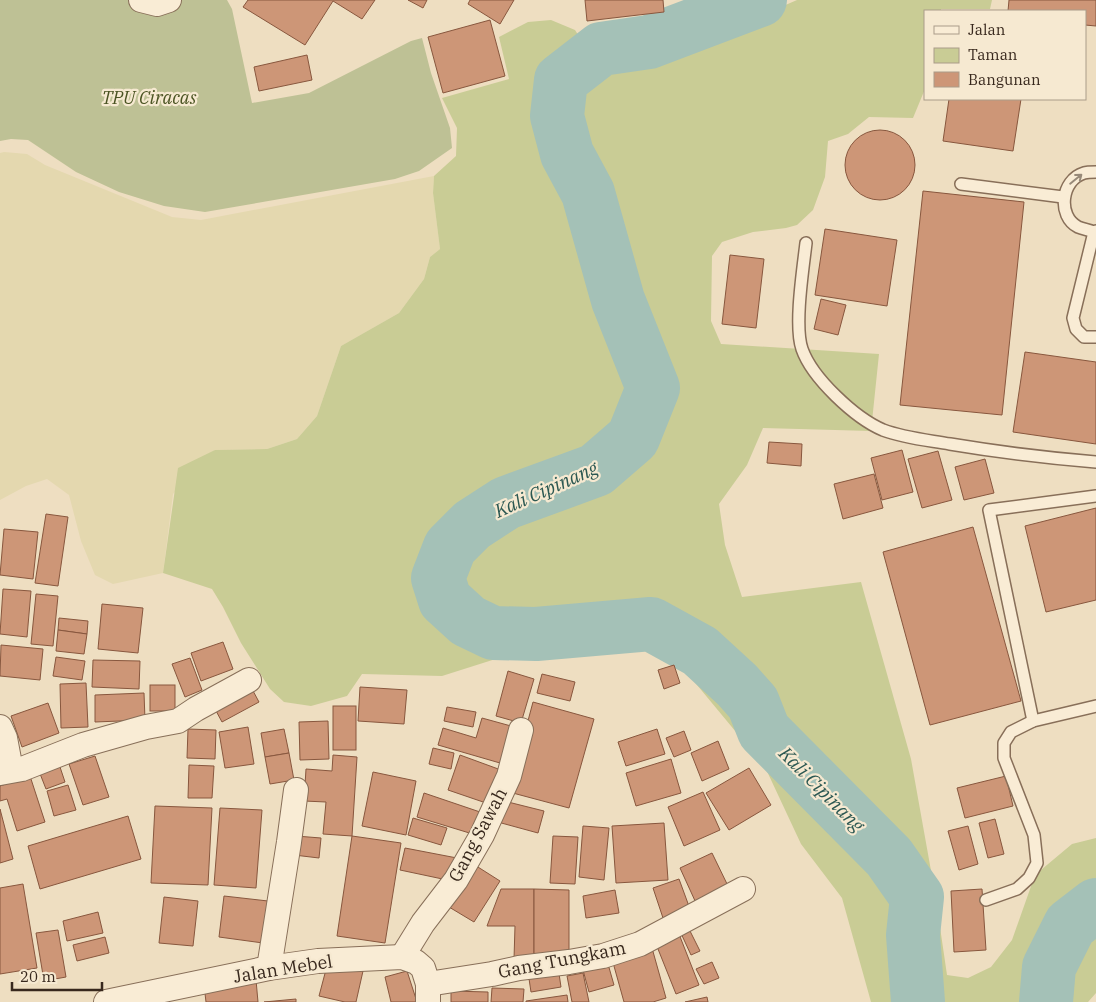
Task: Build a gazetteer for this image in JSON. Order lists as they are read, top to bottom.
{
  "streets": {
    "street": ["Gang Sawah", "Gang Tungkam", "Jalan Mebel"]
  },
  "crossings": [
    ["Gang Sawah", "Jalan Mebel"]
  ],
  "water": ["Kali Cipinang"],
  "parks": ["TPU Ciracas"],
  "legend": ["Jalan", "Taman", "Bangunan"],
  "scale_bar": "20 m"
}
